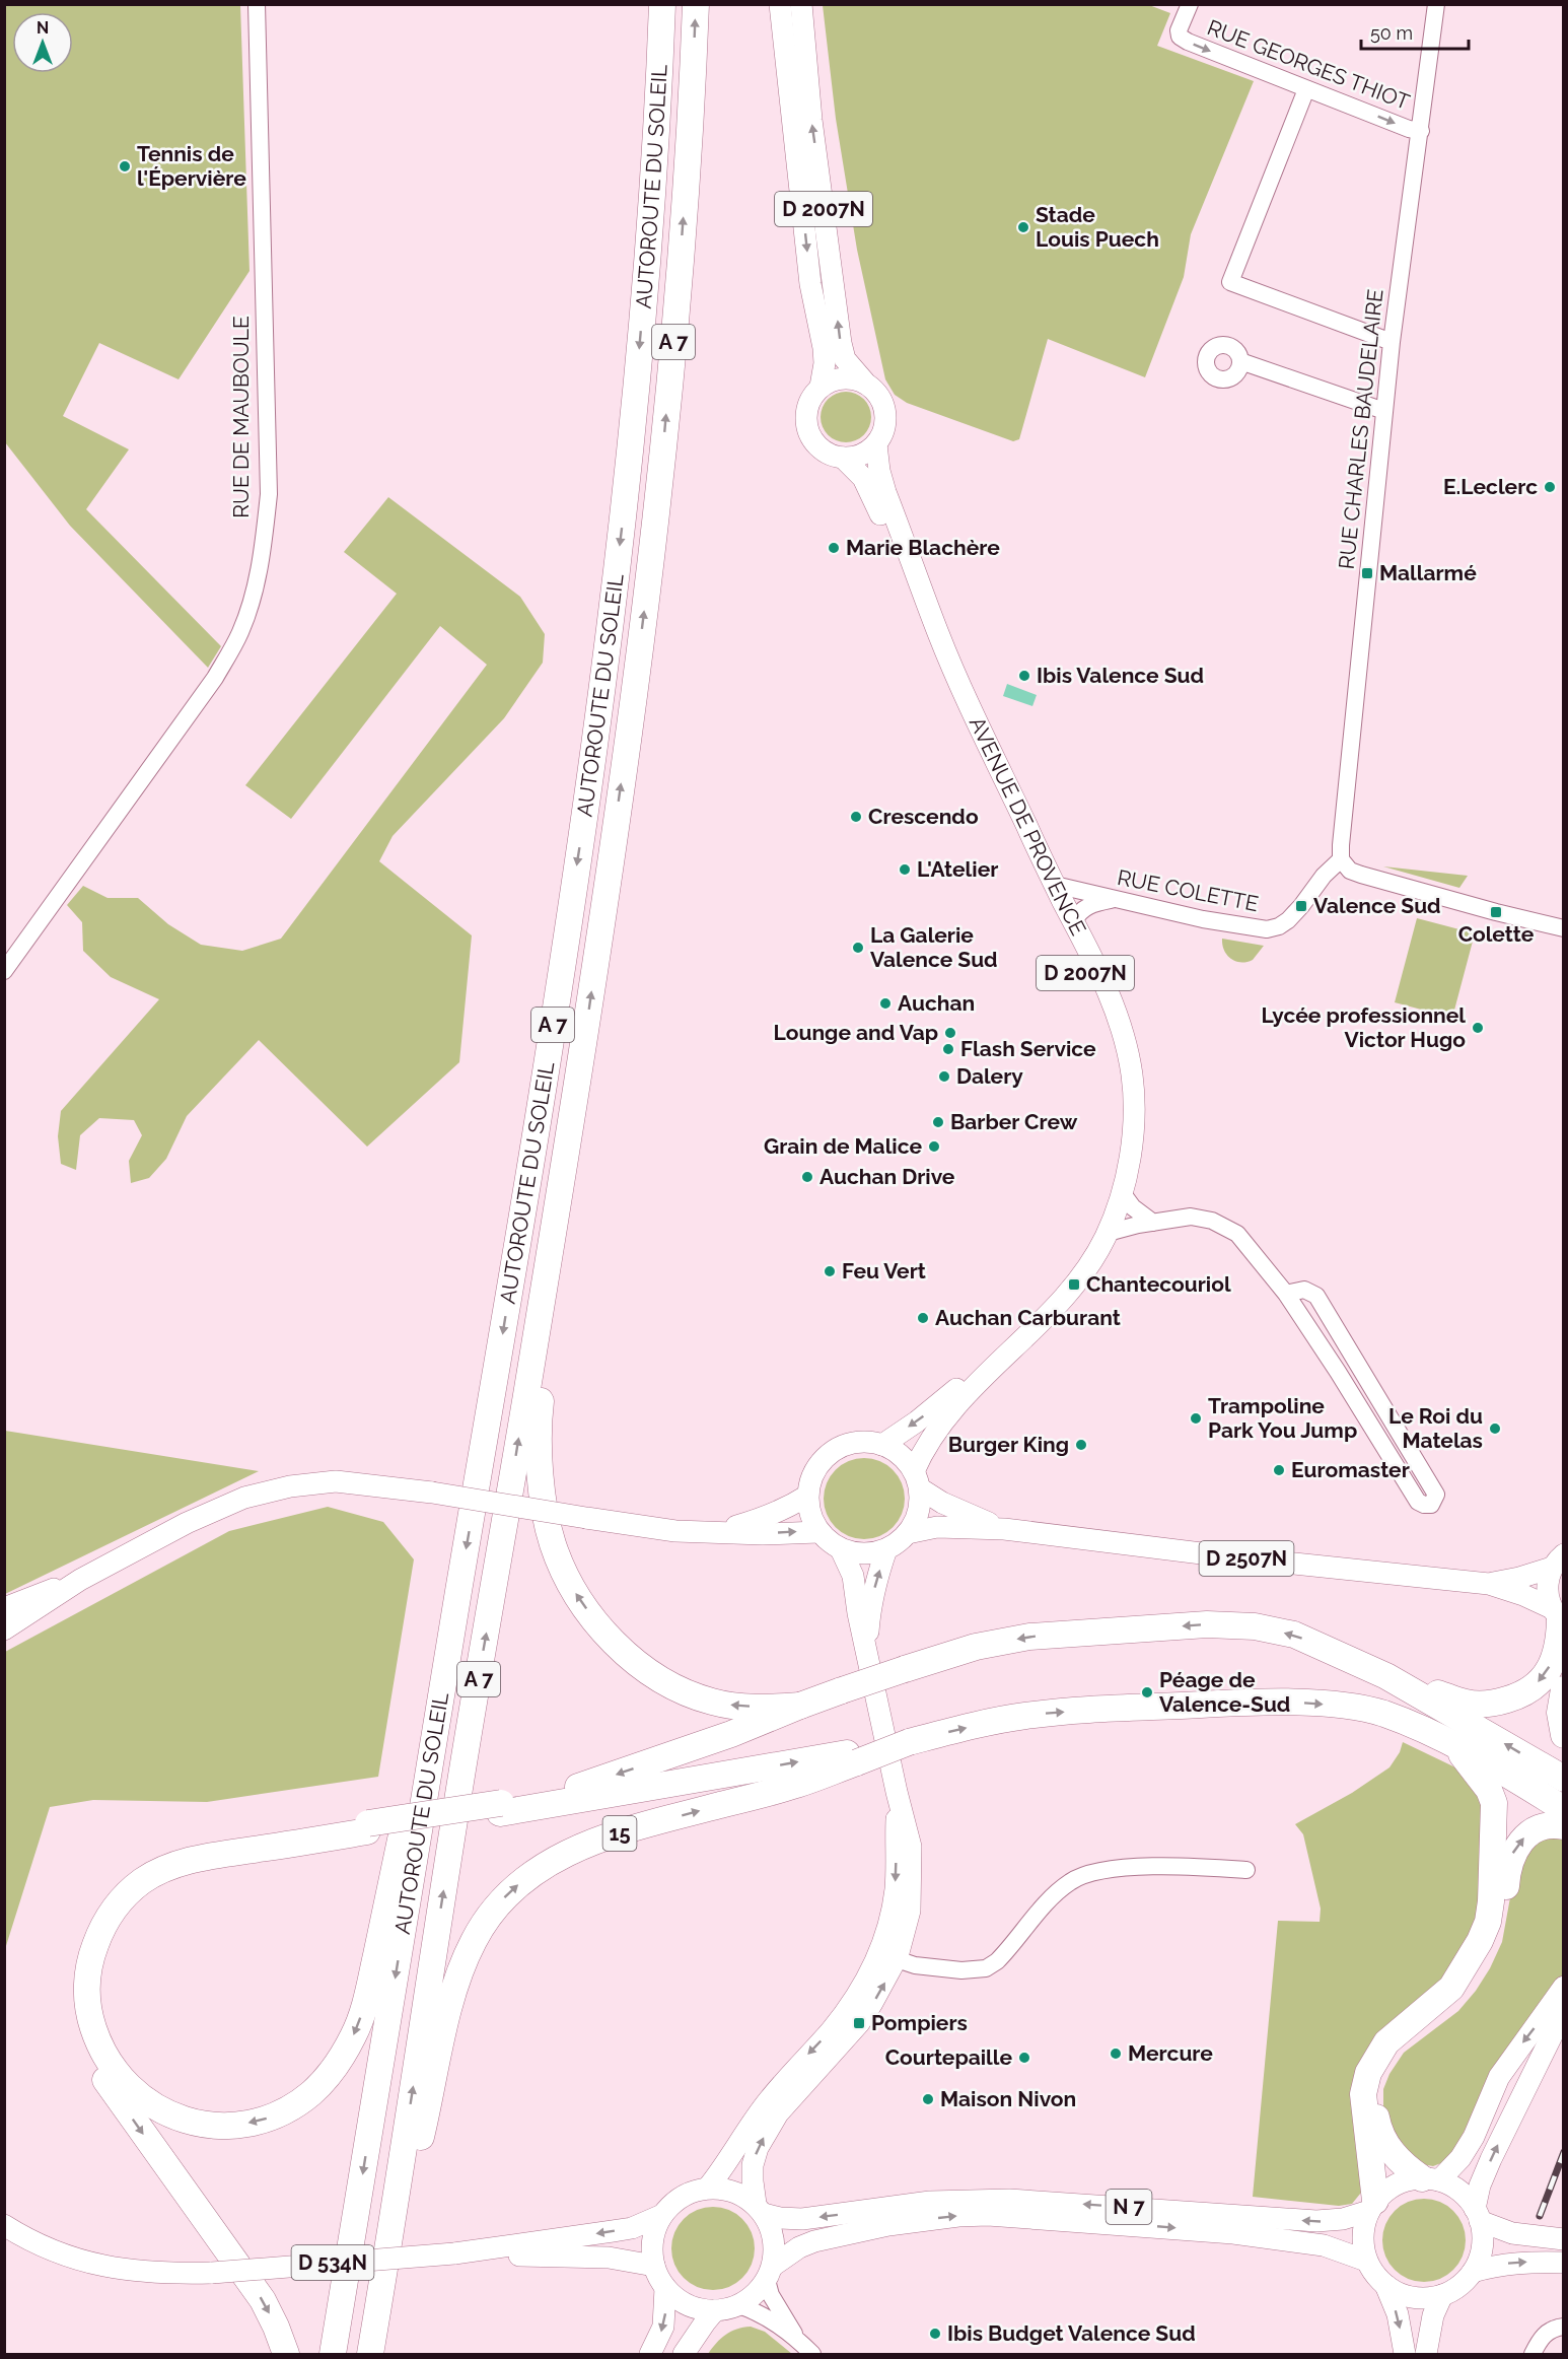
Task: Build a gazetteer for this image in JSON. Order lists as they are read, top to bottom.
{
  "streets": {
    "highway": ["AUTOROUTE DU SOLEIL", "A 7", "15"],
    "main road": [
      "D 2007N",
      "AVENUE DE PROVENCE",
      "D 2507N",
      "N 7",
      "D 534N"
    ],
    "street": [
      "RUE GEORGES THIOT",
      "RUE DE MAUBOULE",
      "RUE CHARLES BAUDELAIRE",
      "RUE COLETTE"
    ]
  },
  "crossings": [
    ["RUE GEORGES THIOT", "RUE CHARLES BAUDELAIRE"],
    ["AUTOROUTE DU SOLEIL", "15"],
    ["D 2007N", "AVENUE DE PROVENCE"],
    ["RUE CHARLES BAUDELAIRE", "RUE COLETTE"],
    ["AVENUE DE PROVENCE", "RUE COLETTE"],
    ["AVENUE DE PROVENCE", "D 2507N"],
    ["N 7", "D 534N"]
  ],
  "one_way": ["RUE GEORGES THIOT"],
  "places": {
    "other": [
      "Tennis de l'Épervière",
      "Stade Louis Puech",
      "E.Leclerc",
      "Marie Blachère",
      "Ibis Valence Sud",
      "Crescendo",
      "L'Atelier",
      "La Galerie Valence Sud",
      "Auchan",
      "Lycée professionnel Victor Hugo",
      "Lounge and Vap",
      "Flash Service",
      "Dalery",
      "Barber Crew",
      "Grain de Malice",
      "Auchan Drive",
      "Feu Vert",
      "Auchan Carburant",
      "Trampoline Park You Jump",
      "Le Roi du Matelas",
      "Burger King",
      "Euromaster",
      "Péage de Valence-Sud",
      "Mercure",
      "Courtepaille",
      "Maison Nivon",
      "Ibis Budget Valence Sud"
    ],
    "transit": [
      "Mallarmé",
      "Valence Sud",
      "Colette",
      "Chantecouriol",
      "Pompiers"
    ]
  },
  "scale_bar": "50 m",
  "north": "top"
}
